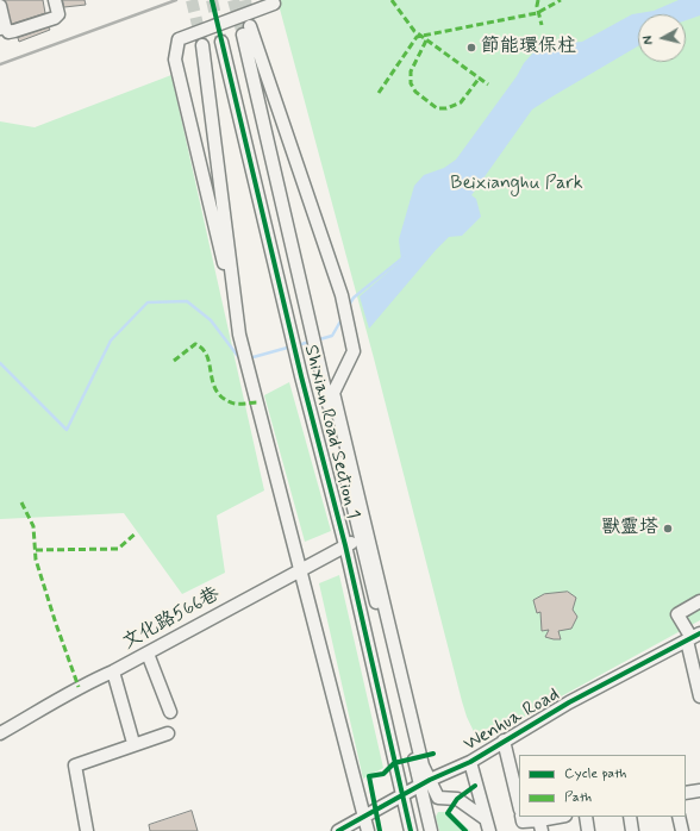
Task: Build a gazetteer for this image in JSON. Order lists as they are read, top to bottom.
{
  "streets": {
    "street": ["Shixian Road Section 1", "文化路566巷", "Wenhua Road"]
  },
  "crossings": [
    ["Shixian Road Section 1", "文化路566巷"],
    ["Shixian Road Section 1", "Wenhua Road"]
  ],
  "parks": ["Beixianghu Park"],
  "places": ["節能環保柱", "獸靈塔"],
  "legend": ["Cycle path", "Path"],
  "north": "left"
}
